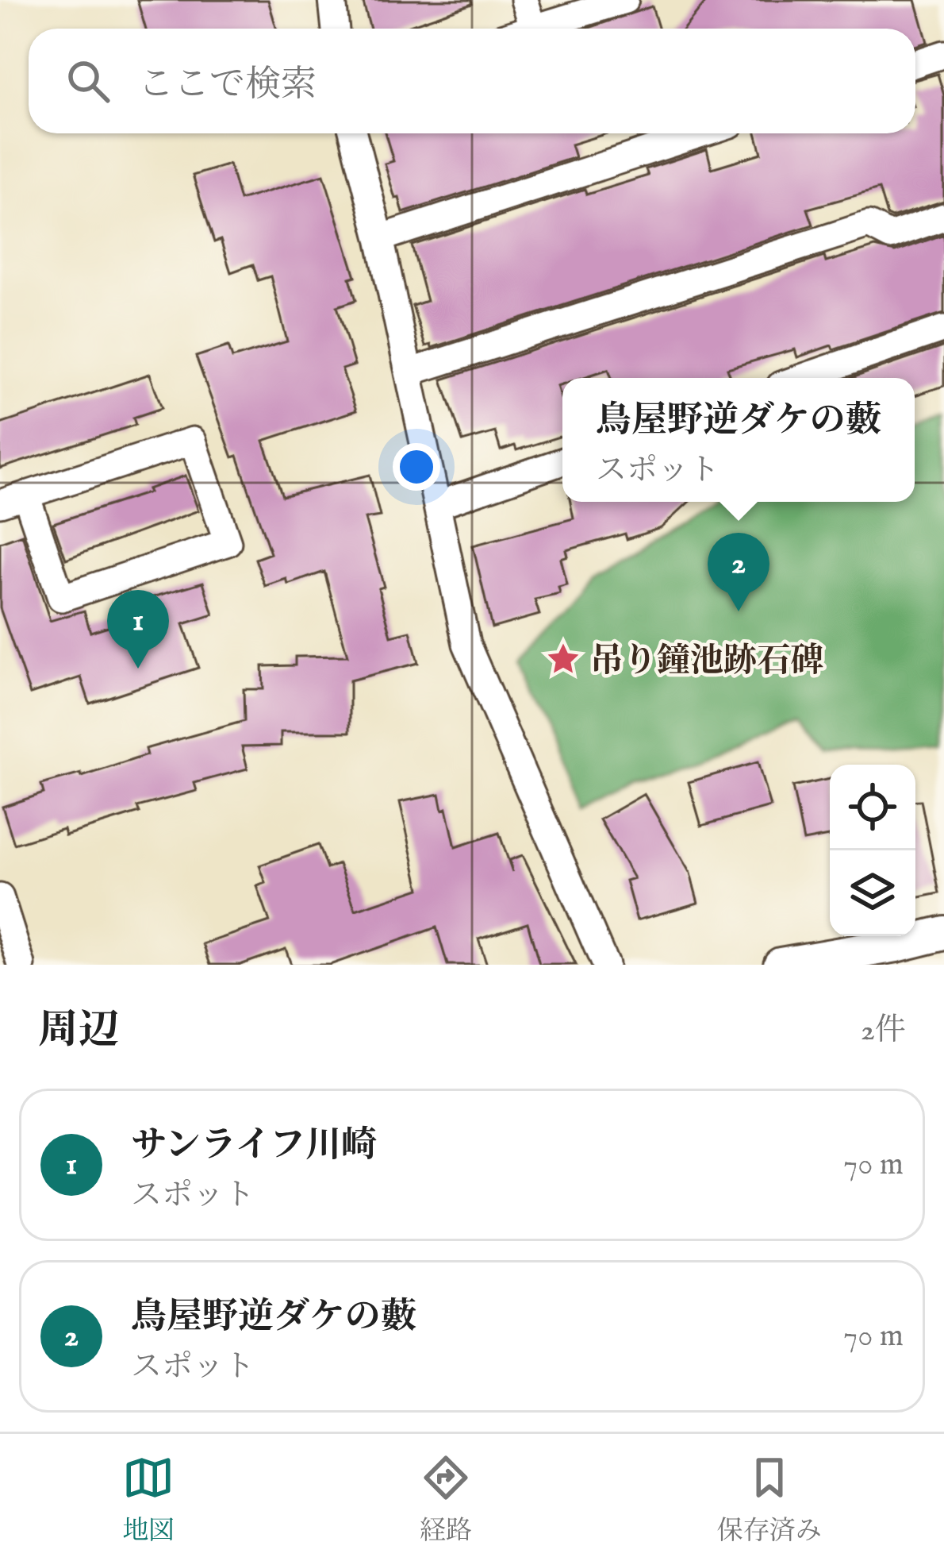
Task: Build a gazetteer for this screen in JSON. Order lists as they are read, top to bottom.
{
  "places": {
    "place": ["吊り鐘池跡石碑"]
  },
  "page": {
    "search": "ここで検索",
    "popup": ["鳥屋野逆ダケの藪", "スポット"],
    "pins": ["2", "1"],
    "heading": ["周辺", "2件"],
    "list": [
      {
        "mark": "1",
        "name": "サンライフ川崎",
        "note": "スポット",
        "value": "70 m"
      },
      {
        "mark": "2",
        "name": "鳥屋野逆ダケの藪",
        "note": "スポット",
        "value": "70 m"
      }
    ],
    "nav": ["地図", "経路", "保存済み"]
  }
}
